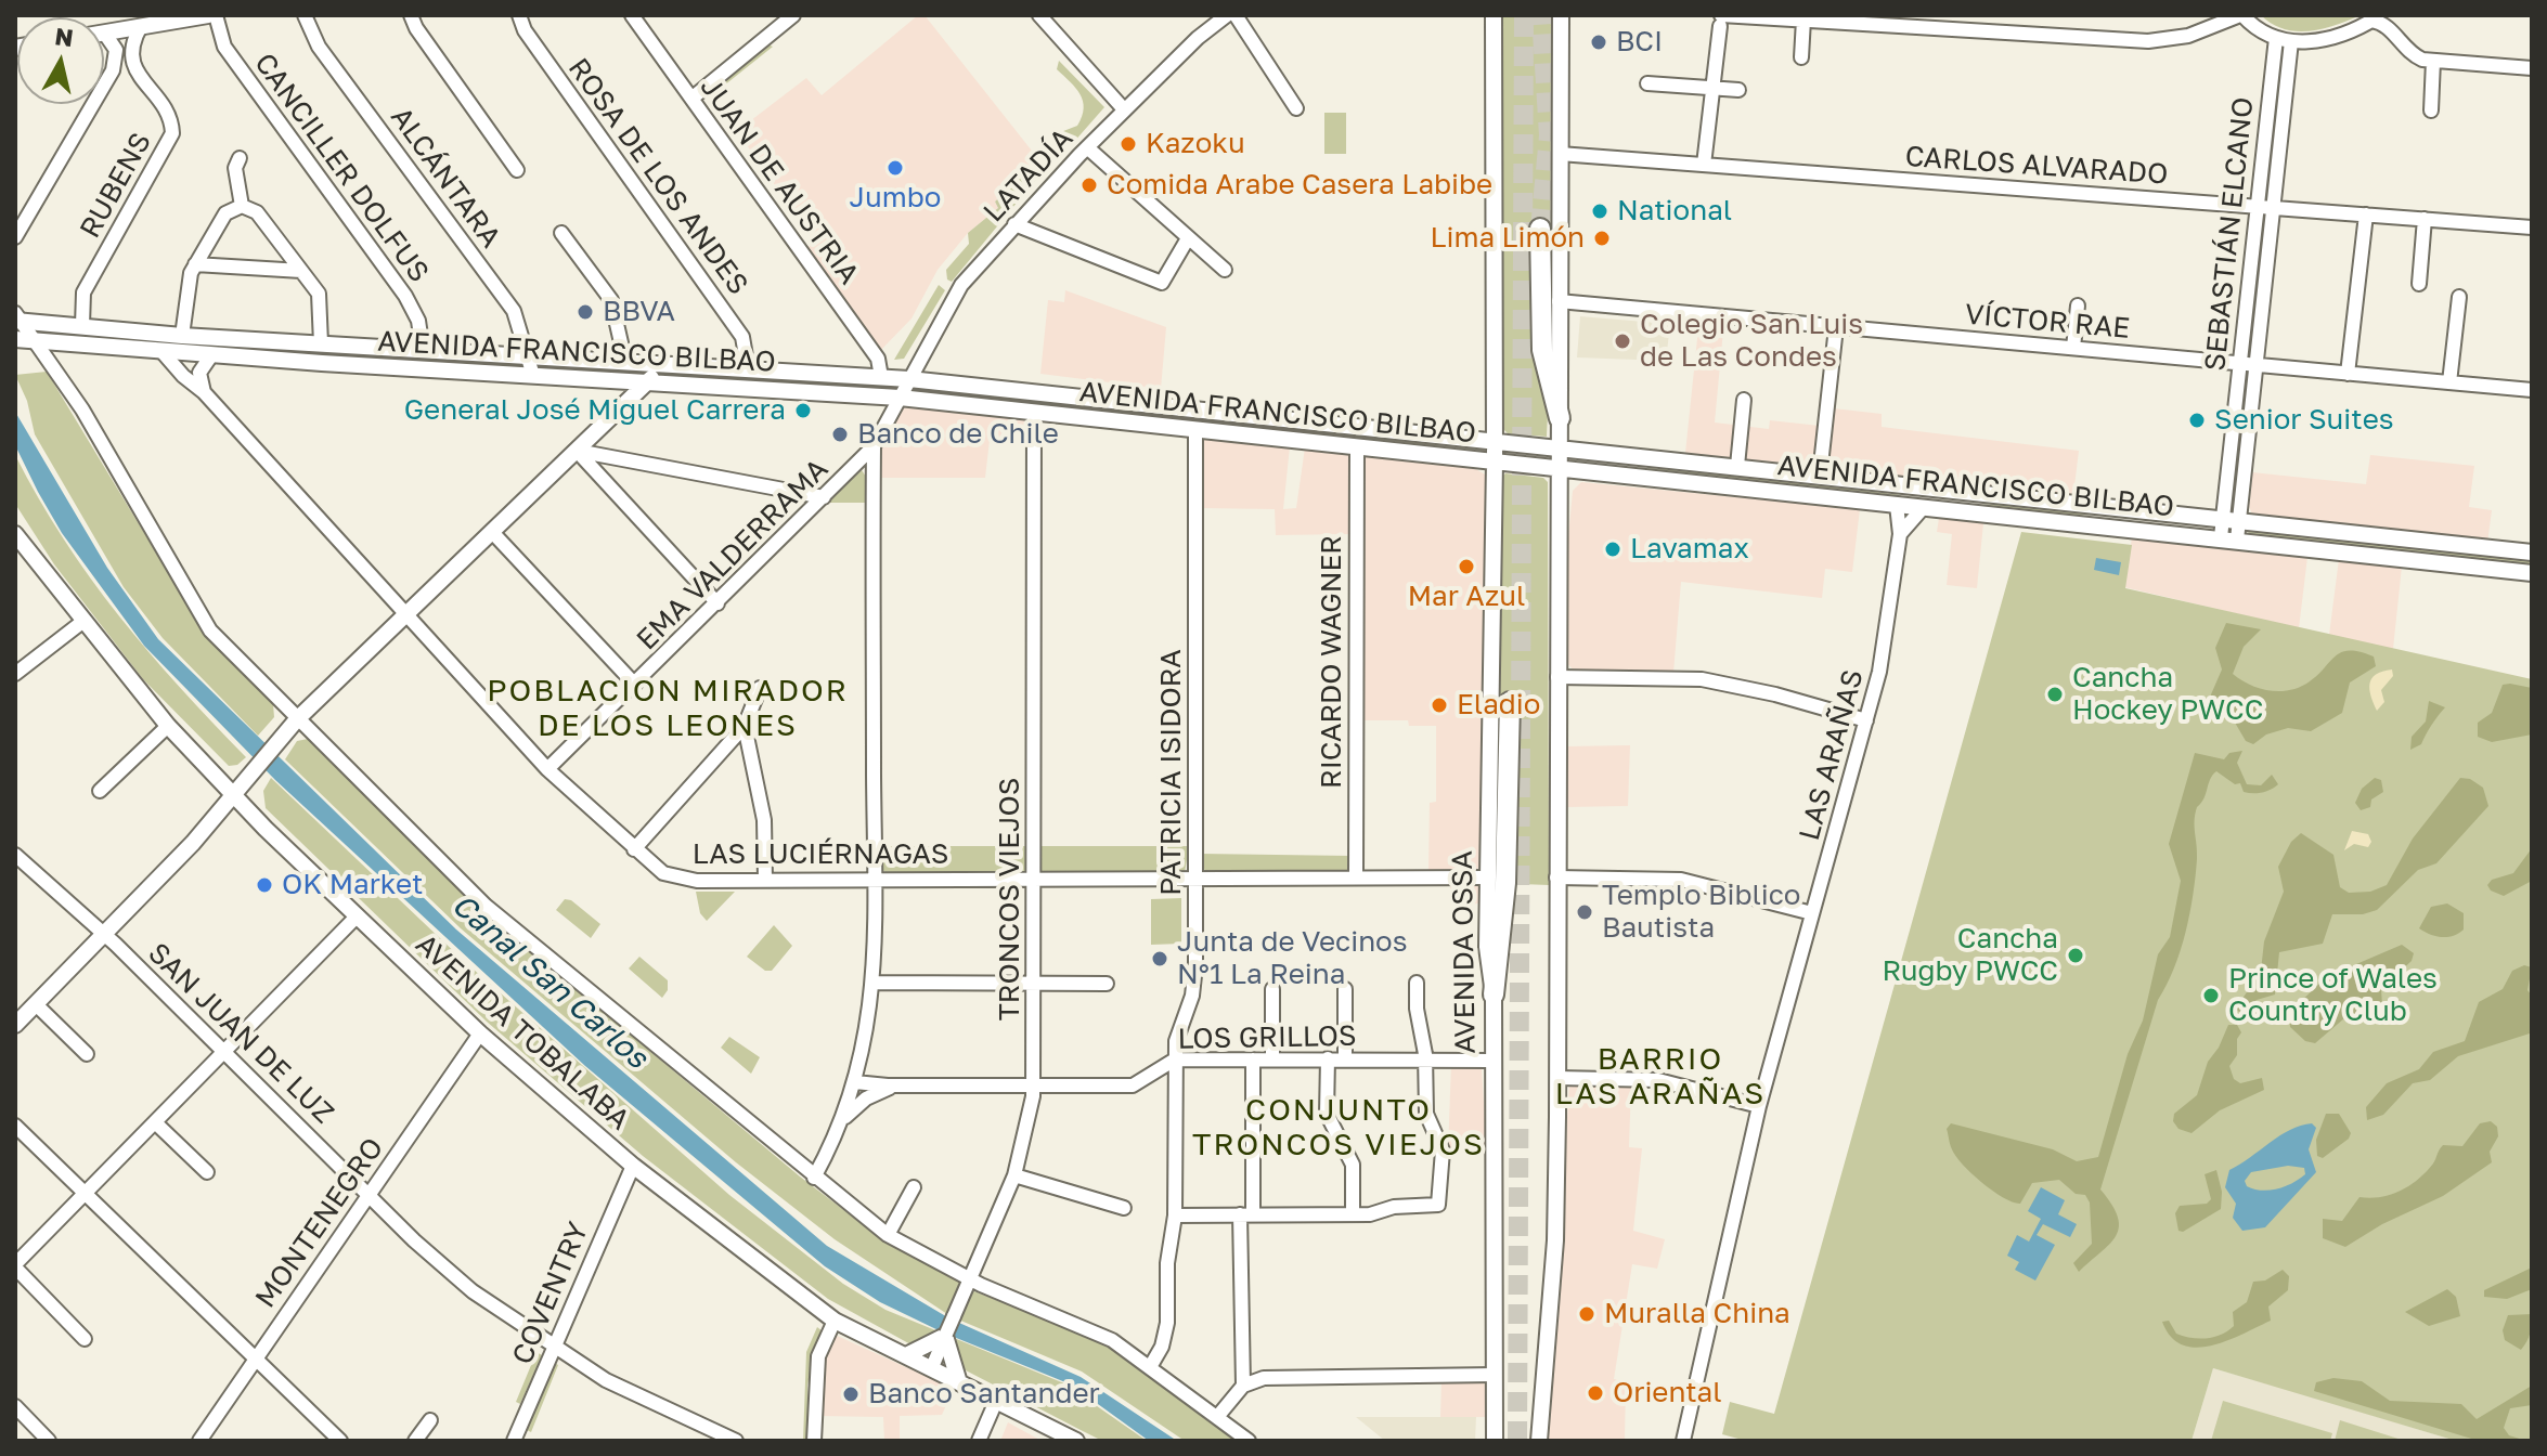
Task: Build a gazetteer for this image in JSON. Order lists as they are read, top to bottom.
{
  "streets": {
    "main road": ["AVENIDA FRANCISCO BILBAO", "AVENIDA OSSA", "AVENIDA TOBALABA"],
    "street": [
      "CARLOS ALVARADO",
      "CANCILLER DOLFUS",
      "LATADÍA",
      "ROSA DE LOS ANDES",
      "ALCÁNTARA",
      "JUAN DE AUSTRIA",
      "RUBENS",
      "SEBASTIÁN ELCANO",
      "VÍCTOR RAE",
      "EMA VALDERRAMA",
      "RICARDO WAGNER",
      "LAS ARAÑAS",
      "PATRICIA ISIDORA",
      "LAS LUCIÉRNAGAS",
      "TRONCOS VIEJOS",
      "SAN JUAN DE LUZ",
      "LOS GRILLOS",
      "MONTENEGRO",
      "COVENTRY"
    ]
  },
  "crossings": [
    ["CARLOS ALVARADO", "SEBASTIÁN ELCANO"],
    ["CANCILLER DOLFUS", "AVENIDA FRANCISCO BILBAO"],
    ["LATADÍA", "AVENIDA FRANCISCO BILBAO"],
    ["LATADÍA", "EMA VALDERRAMA"],
    ["ROSA DE LOS ANDES", "AVENIDA FRANCISCO BILBAO"],
    ["ALCÁNTARA", "AVENIDA FRANCISCO BILBAO"],
    ["JUAN DE AUSTRIA", "AVENIDA FRANCISCO BILBAO"],
    ["RUBENS", "AVENIDA FRANCISCO BILBAO"],
    ["SEBASTIÁN ELCANO", "VÍCTOR RAE"],
    ["SEBASTIÁN ELCANO", "AVENIDA FRANCISCO BILBAO"],
    ["AVENIDA FRANCISCO BILBAO", "EMA VALDERRAMA"],
    ["AVENIDA FRANCISCO BILBAO", "RICARDO WAGNER"],
    ["AVENIDA FRANCISCO BILBAO", "LAS ARAÑAS"],
    ["AVENIDA FRANCISCO BILBAO", "PATRICIA ISIDORA"],
    ["AVENIDA FRANCISCO BILBAO", "LAS LUCIÉRNAGAS"],
    ["AVENIDA FRANCISCO BILBAO", "TRONCOS VIEJOS"],
    ["AVENIDA FRANCISCO BILBAO", "AVENIDA OSSA"],
    ["EMA VALDERRAMA", "LAS LUCIÉRNAGAS"],
    ["RICARDO WAGNER", "LAS LUCIÉRNAGAS"],
    ["PATRICIA ISIDORA", "LAS LUCIÉRNAGAS"],
    ["PATRICIA ISIDORA", "LOS GRILLOS"],
    ["LAS LUCIÉRNAGAS", "TRONCOS VIEJOS"],
    ["LAS LUCIÉRNAGAS", "AVENIDA OSSA"],
    ["TRONCOS VIEJOS", "AVENIDA TOBALABA"],
    ["TRONCOS VIEJOS", "LOS GRILLOS"],
    ["AVENIDA OSSA", "LOS GRILLOS"],
    ["AVENIDA TOBALABA", "MONTENEGRO"],
    ["AVENIDA TOBALABA", "COVENTRY"],
    ["SAN JUAN DE LUZ", "MONTENEGRO"],
    ["SAN JUAN DE LUZ", "COVENTRY"]
  ],
  "districts": ["POBLACION MIRADOR DE LOS LEONES", "BARRIO LAS ARAÑAS", "CONJUNTO TRONCOS VIEJOS"],
  "water": ["Canal San Carlos"],
  "places": [
    "BCI",
    "Kazoku",
    "Jumbo",
    "Comida Arabe Casera Labibe",
    "National",
    "Lima Limón",
    "BBVA",
    "Colegio San Luis de Las Condes",
    "General José Miguel Carrera",
    "Senior Suites",
    "Banco de Chile",
    "Lavamax",
    "Mar Azul",
    "Cancha Hockey PWCC",
    "Eladio",
    "OK Market",
    "Templo Biblico Bautista",
    "Cancha Rugby PWCC",
    "Junta de Vecinos N°1 La Reina",
    "Prince of Wales Country Club",
    "Muralla China",
    "Oriental",
    "Banco Santander"
  ],
  "north": "top"
}
